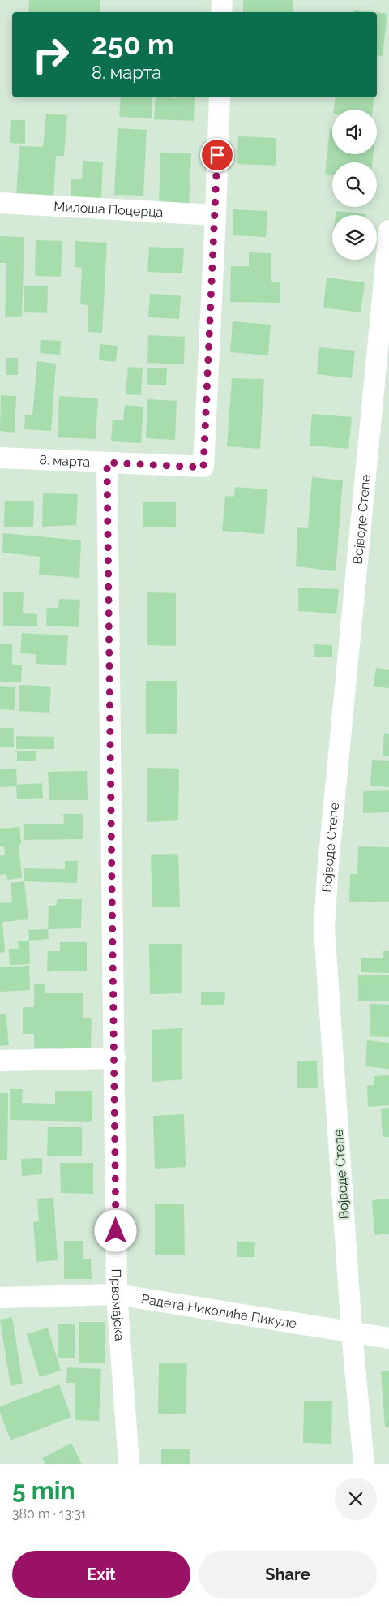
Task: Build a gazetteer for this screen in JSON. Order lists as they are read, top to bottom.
{
  "streets": {
    "street": [
      "Милоша Поцерца",
      "8. марта",
      "Војводе Степе",
      "Првомајска",
      "Радета Николића Пикуле"
    ]
  },
  "crossings": [
    ["Милоша Поцерца", "8. марта"],
    ["8. марта", "Првомајска"],
    ["Војводе Степе", "Радета Николића Пикуле"],
    ["Првомајска", "Радета Николића Пикуле"]
  ],
  "page": {
    "turn": ["250 m", "8. марта"],
    "heading": ["5 min", "380 m · 13:31"],
    "buttons": ["Exit", "Share"]
  }
}
